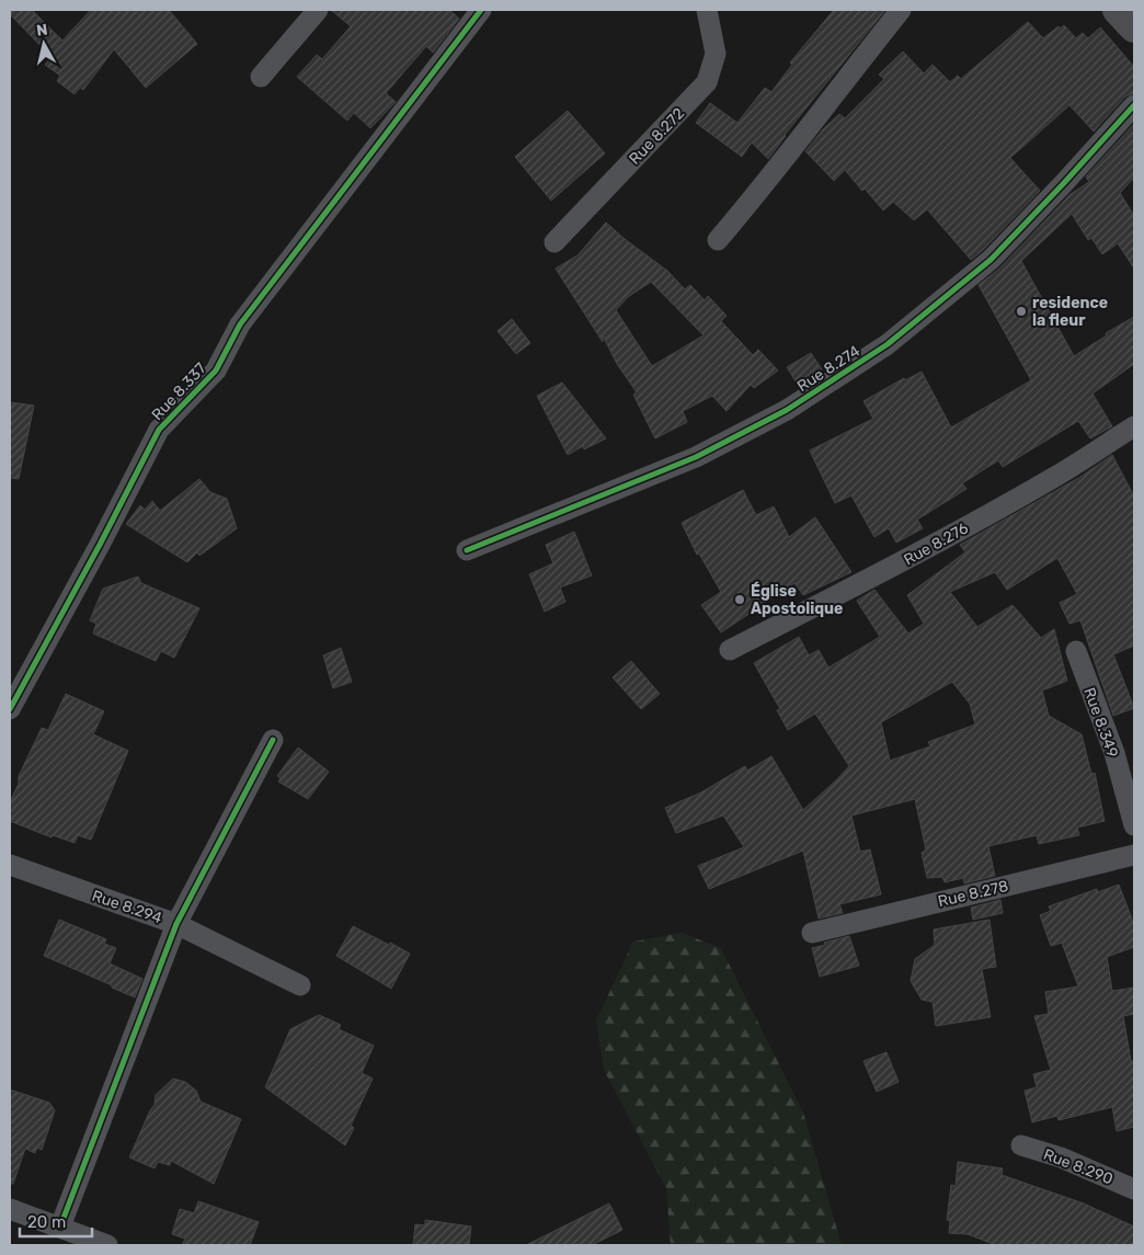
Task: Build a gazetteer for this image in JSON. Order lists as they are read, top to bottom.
{
  "streets": {
    "street": [
      "Rue 8.272",
      "Rue 8.274",
      "Rue 8.337",
      "Rue 8.276",
      "Rue 8.349",
      "Rue 8.278",
      "Rue 8.294",
      "Rue 8.290"
    ]
  },
  "places": ["residence la fleur", "Église Apostolique"],
  "scale_bar": "20 m",
  "north": "top"
}
